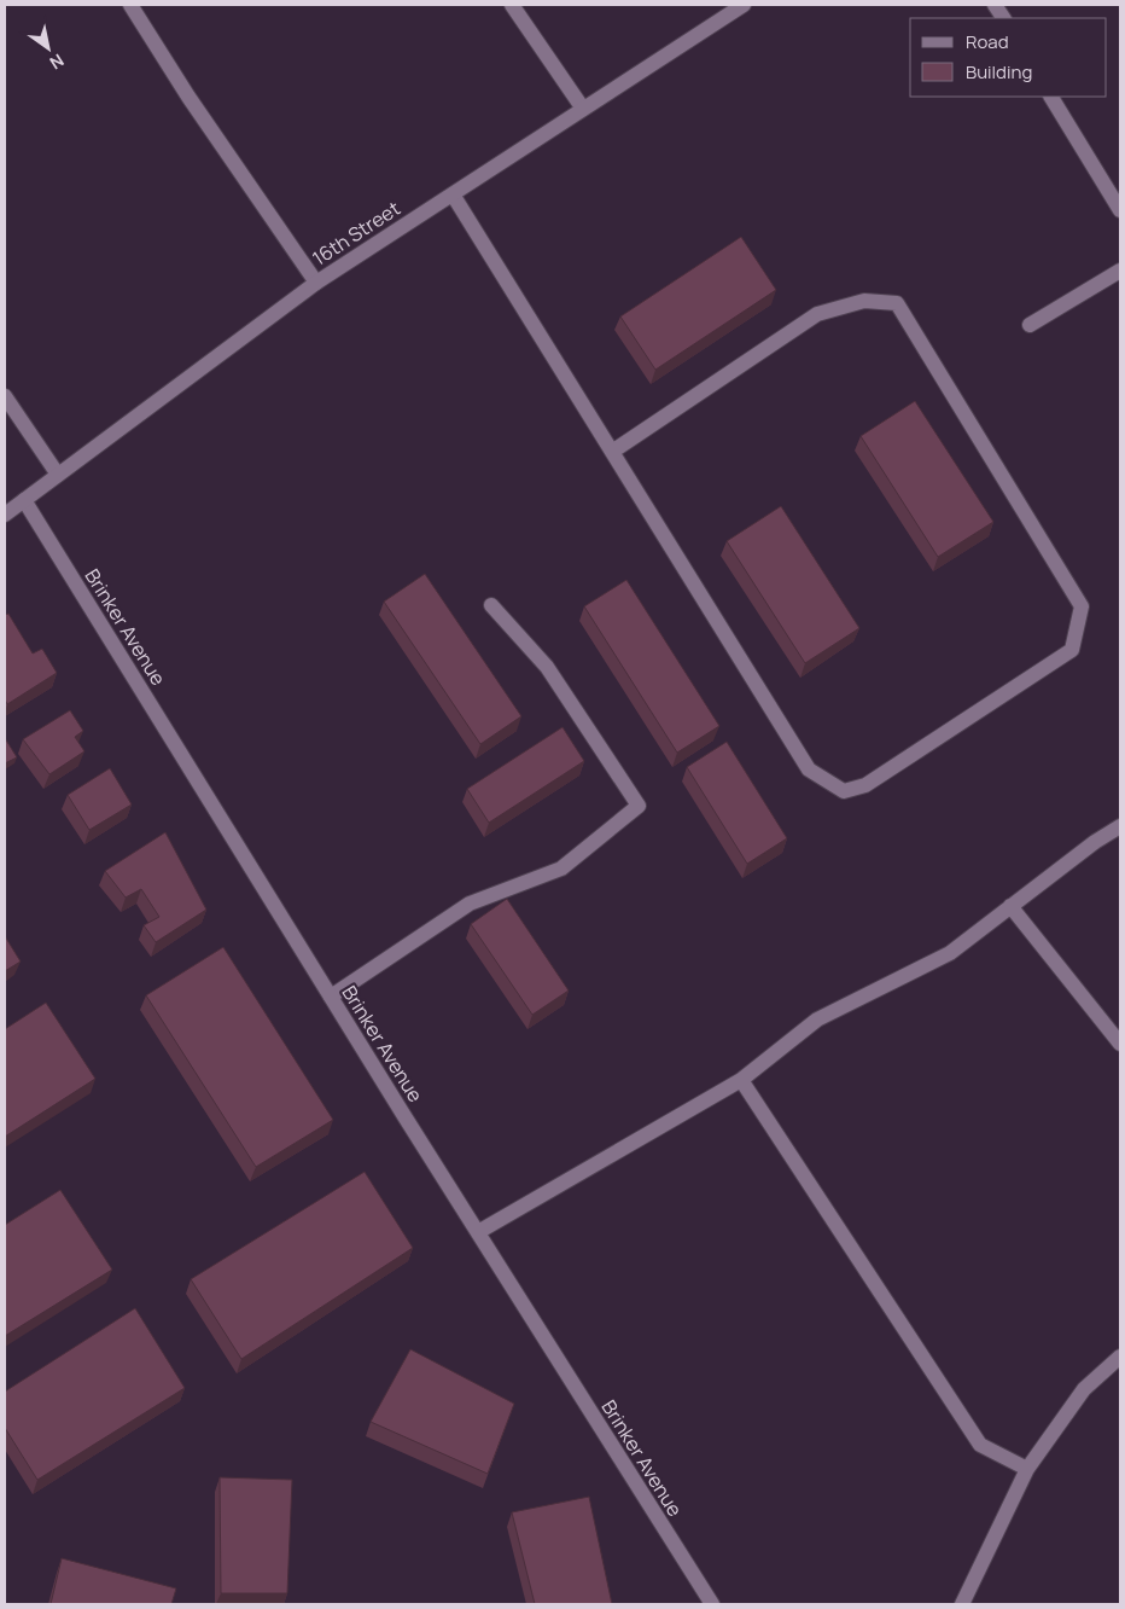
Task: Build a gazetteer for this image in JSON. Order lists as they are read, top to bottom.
{
  "streets": {
    "street": ["16th Street", "Brinker Avenue"]
  },
  "crossings": [
    ["16th Street", "Brinker Avenue"]
  ],
  "legend": ["Road", "Building"],
  "north": "bottom right"
}
